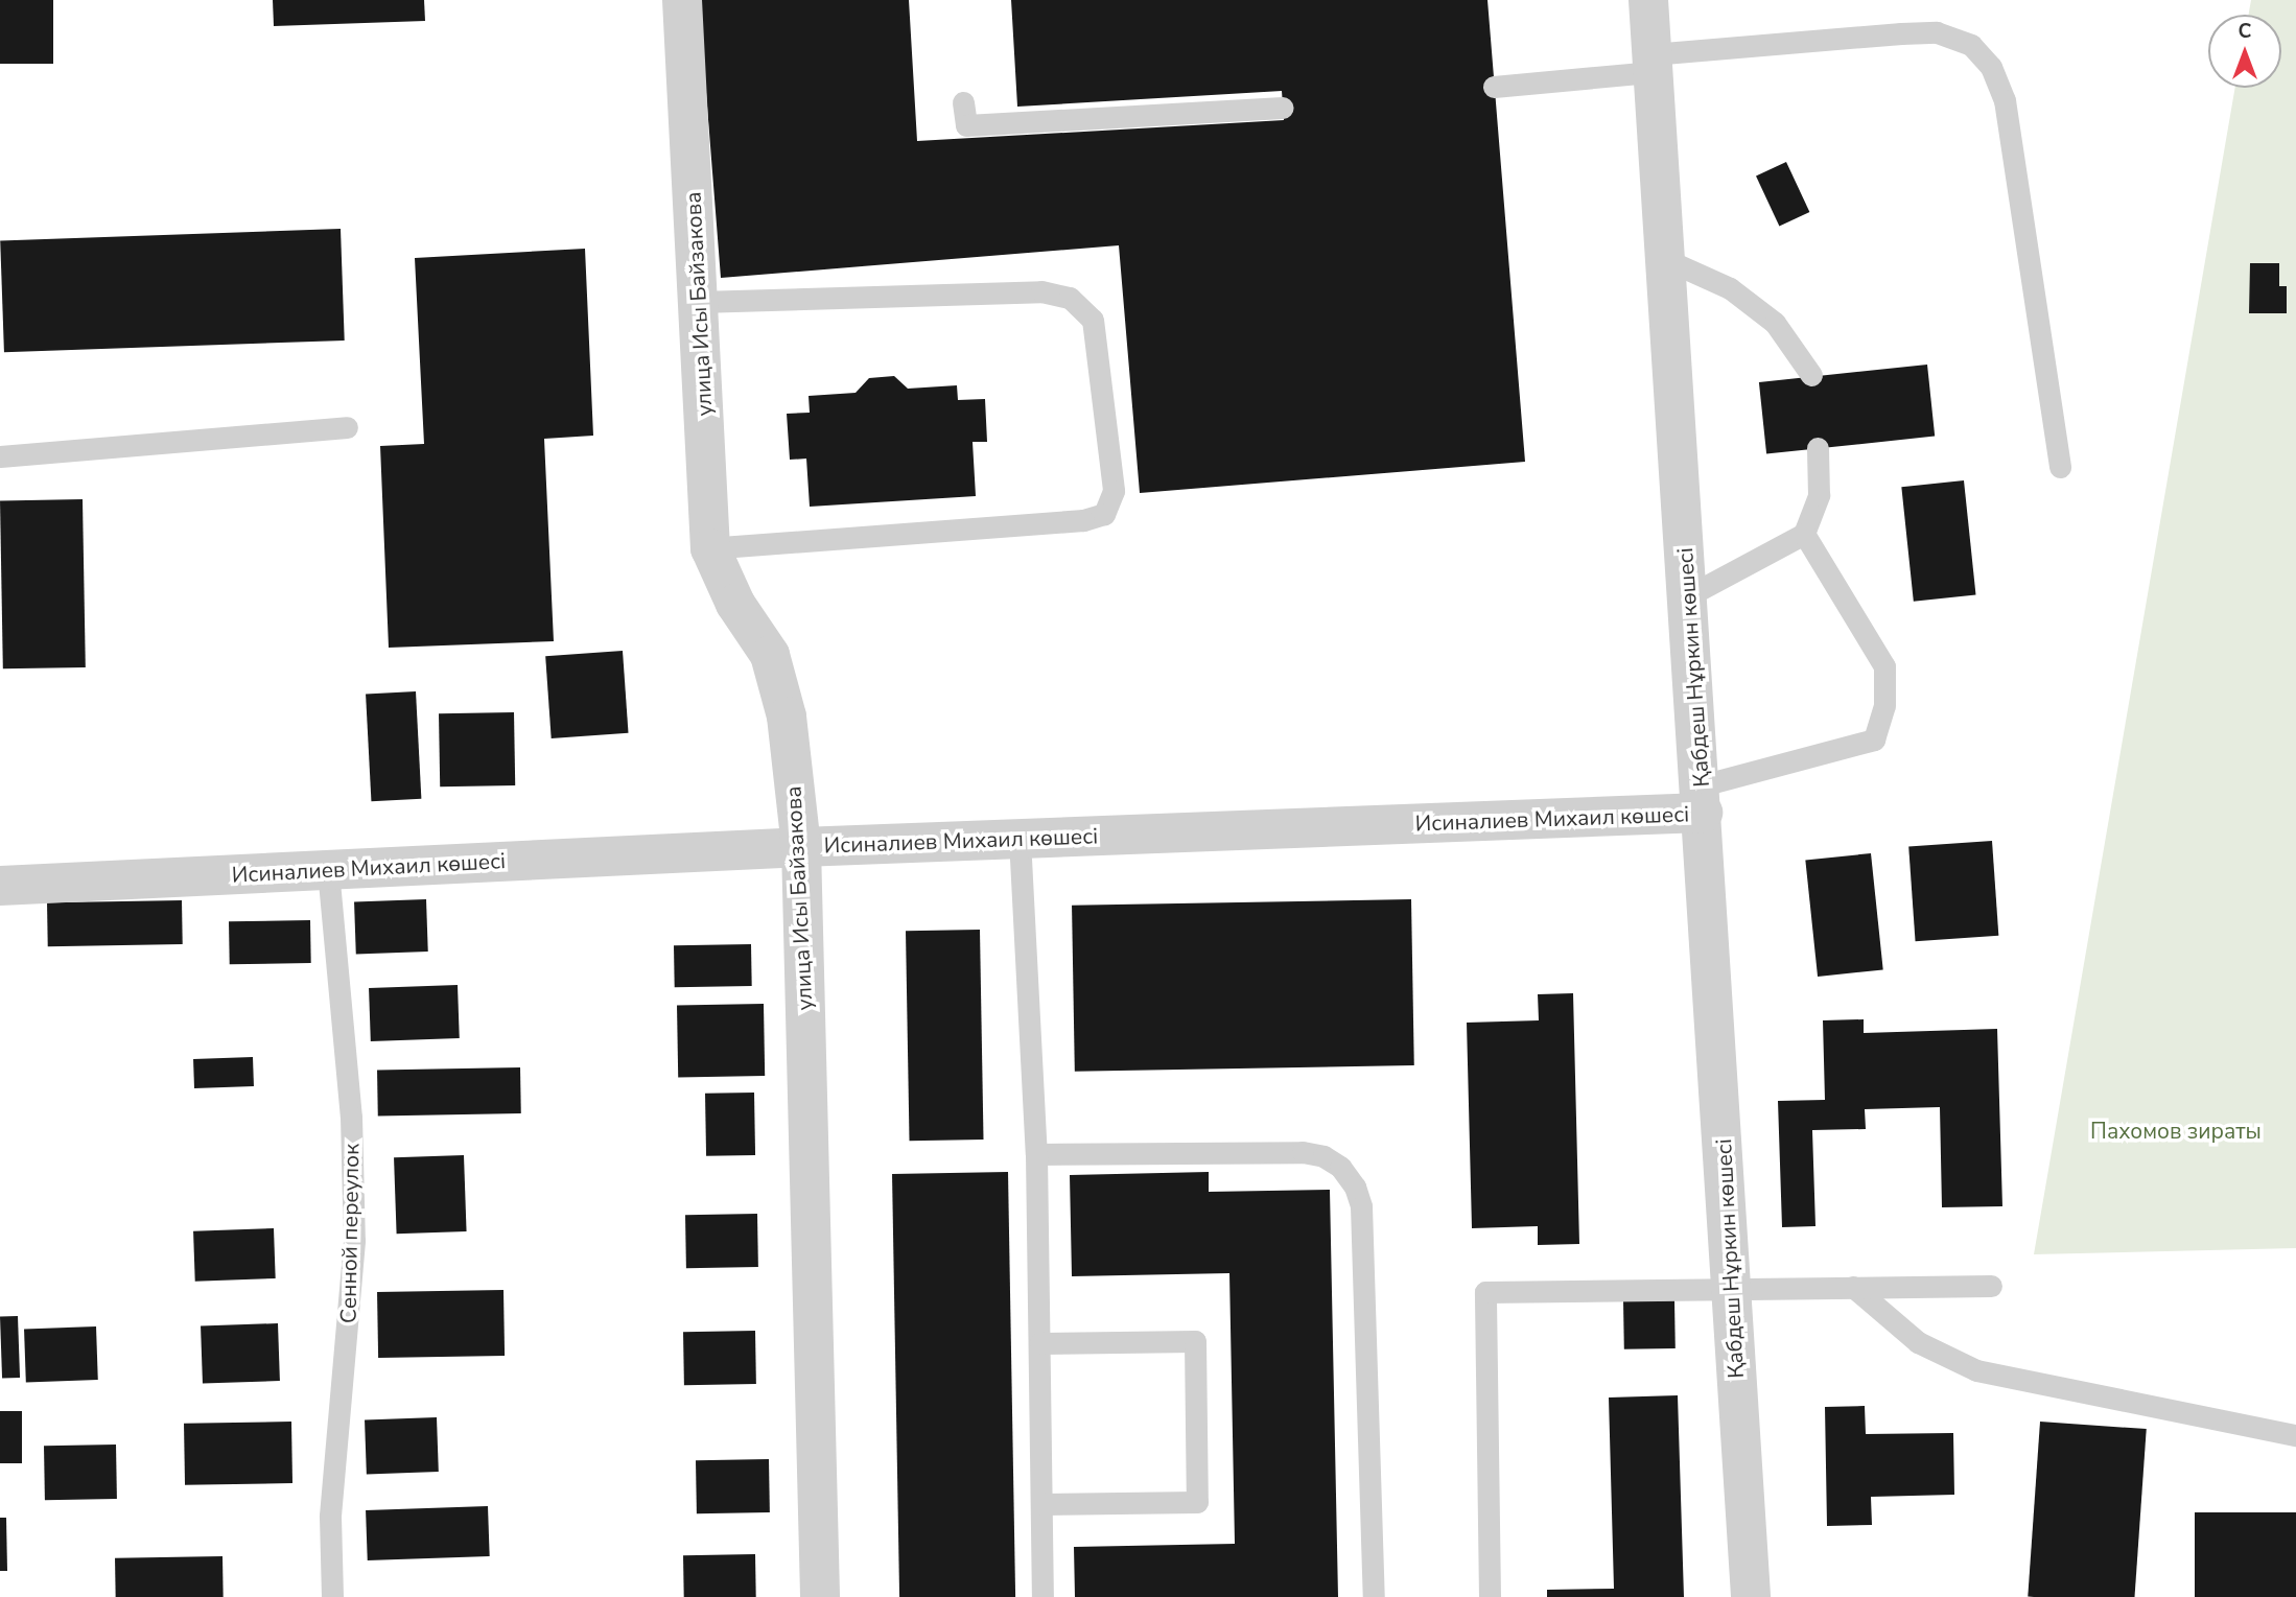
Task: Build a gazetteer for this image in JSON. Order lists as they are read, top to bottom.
{
  "streets": {
    "street": ["улица Исы Байзакова", "Қабдеш Нұркин көшесі", "Исиналиев Михаил көшесі"],
    "lane": ["Сенной переулок"]
  },
  "crossings": [
    ["улица Исы Байзакова", "Исиналиев Михаил көшесі"],
    ["Қабдеш Нұркин көшесі", "Исиналиев Михаил көшесі"],
    ["Исиналиев Михаил көшесі", "Сенной переулок"]
  ],
  "parks": ["Пахомов зираты"],
  "north": "top"
}
